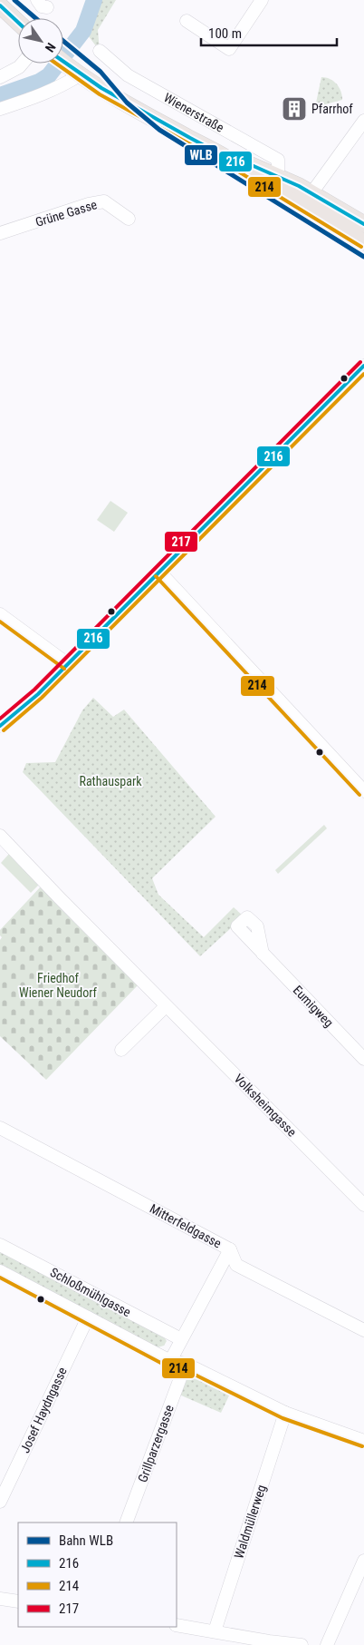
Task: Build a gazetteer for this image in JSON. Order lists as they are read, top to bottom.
{
  "streets": {
    "main road": ["Wienerstraße"],
    "street": [
      "Grüne Gasse",
      "Eumigweg",
      "Volksheimgasse",
      "Mitterfeldgasse",
      "Schloßmühlgasse",
      "Josef Haydngasse",
      "Grillparzergasse",
      "Waldmüllerweg"
    ]
  },
  "crossings": [
    ["Schloßmühlgasse", "Josef Haydngasse"],
    ["Schloßmühlgasse", "Grillparzergasse"],
    ["Schloßmühlgasse", "Waldmüllerweg"]
  ],
  "parks": ["Rathauspark", "Friedhof Wiener Neudorf"],
  "places": {
    "building": ["Pfarrhof"]
  },
  "lines": [
    "rail line WLB",
    "transit line 216",
    "transit line 214",
    "transit line 217"
  ],
  "legend": [
    "Bahn WLB",
    "216",
    "214",
    "217"
  ],
  "scale_bar": "100 m",
  "north": "bottom right"
}
